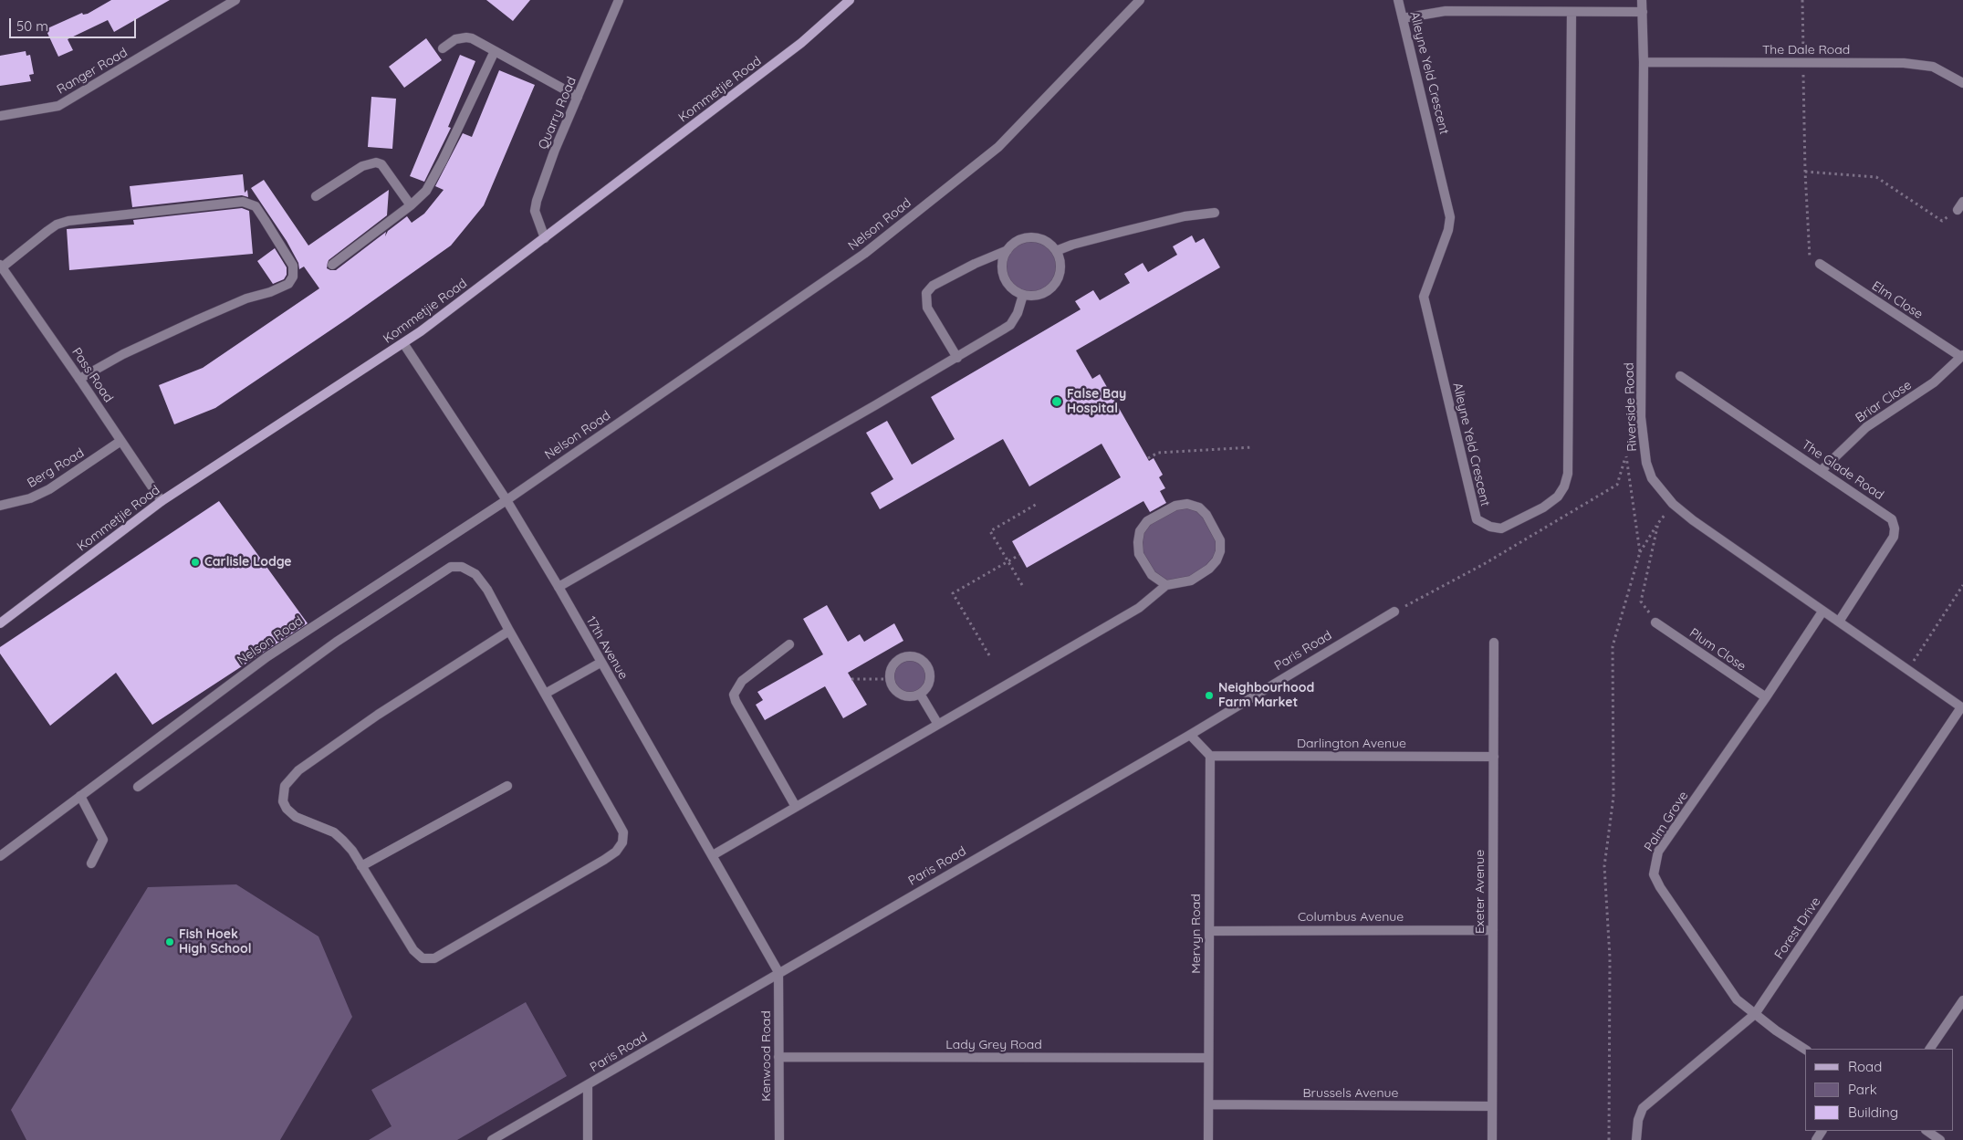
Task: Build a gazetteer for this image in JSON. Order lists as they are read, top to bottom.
{
  "streets": {
    "main road": ["Kommetjie Road"],
    "street": [
      "The Dale Road",
      "Ranger Road",
      "Alleyne Yeld Crescent",
      "Quarry Road",
      "Nelson Road",
      "Elm Close",
      "Pass Road",
      "Briar Close",
      "Riverside Road",
      "Berg Road",
      "The Glade Road",
      "17th Avenue",
      "Plum Close",
      "Paris Road",
      "Darlington Avenue",
      "Palm Grove",
      "Exeter Avenue",
      "Columbus Avenue",
      "Forest Drive",
      "Mervyn Road",
      "Lady Grey Road",
      "Kenwood Road",
      "Brussels Avenue"
    ]
  },
  "crossings": [
    ["The Dale Road", "Riverside Road"],
    ["Kommetjie Road", "Quarry Road"],
    ["Kommetjie Road", "Pass Road"],
    ["Kommetjie Road", "17th Avenue"],
    ["Nelson Road", "17th Avenue"],
    ["Elm Close", "Briar Close"],
    ["Pass Road", "Berg Road"],
    ["Briar Close", "The Glade Road"],
    ["Riverside Road", "The Glade Road"],
    ["Riverside Road", "Palm Grove"],
    ["Riverside Road", "Forest Drive"],
    ["17th Avenue", "Paris Road"],
    ["17th Avenue", "Kenwood Road"],
    ["Plum Close", "Palm Grove"],
    ["Paris Road", "Kenwood Road"],
    ["Darlington Avenue", "Exeter Avenue"],
    ["Darlington Avenue", "Mervyn Road"],
    ["Palm Grove", "Forest Drive"],
    ["Exeter Avenue", "Columbus Avenue"],
    ["Exeter Avenue", "Brussels Avenue"],
    ["Columbus Avenue", "Mervyn Road"],
    ["Mervyn Road", "Lady Grey Road"],
    ["Mervyn Road", "Brussels Avenue"],
    ["Lady Grey Road", "Kenwood Road"]
  ],
  "places": [
    "False Bay Hospital",
    "Carlisle Lodge",
    "Neighbourhood Farm Market",
    "Fish Hoek High School"
  ],
  "legend": ["Road", "Park", "Building"],
  "scale_bar": "50 m"
}
